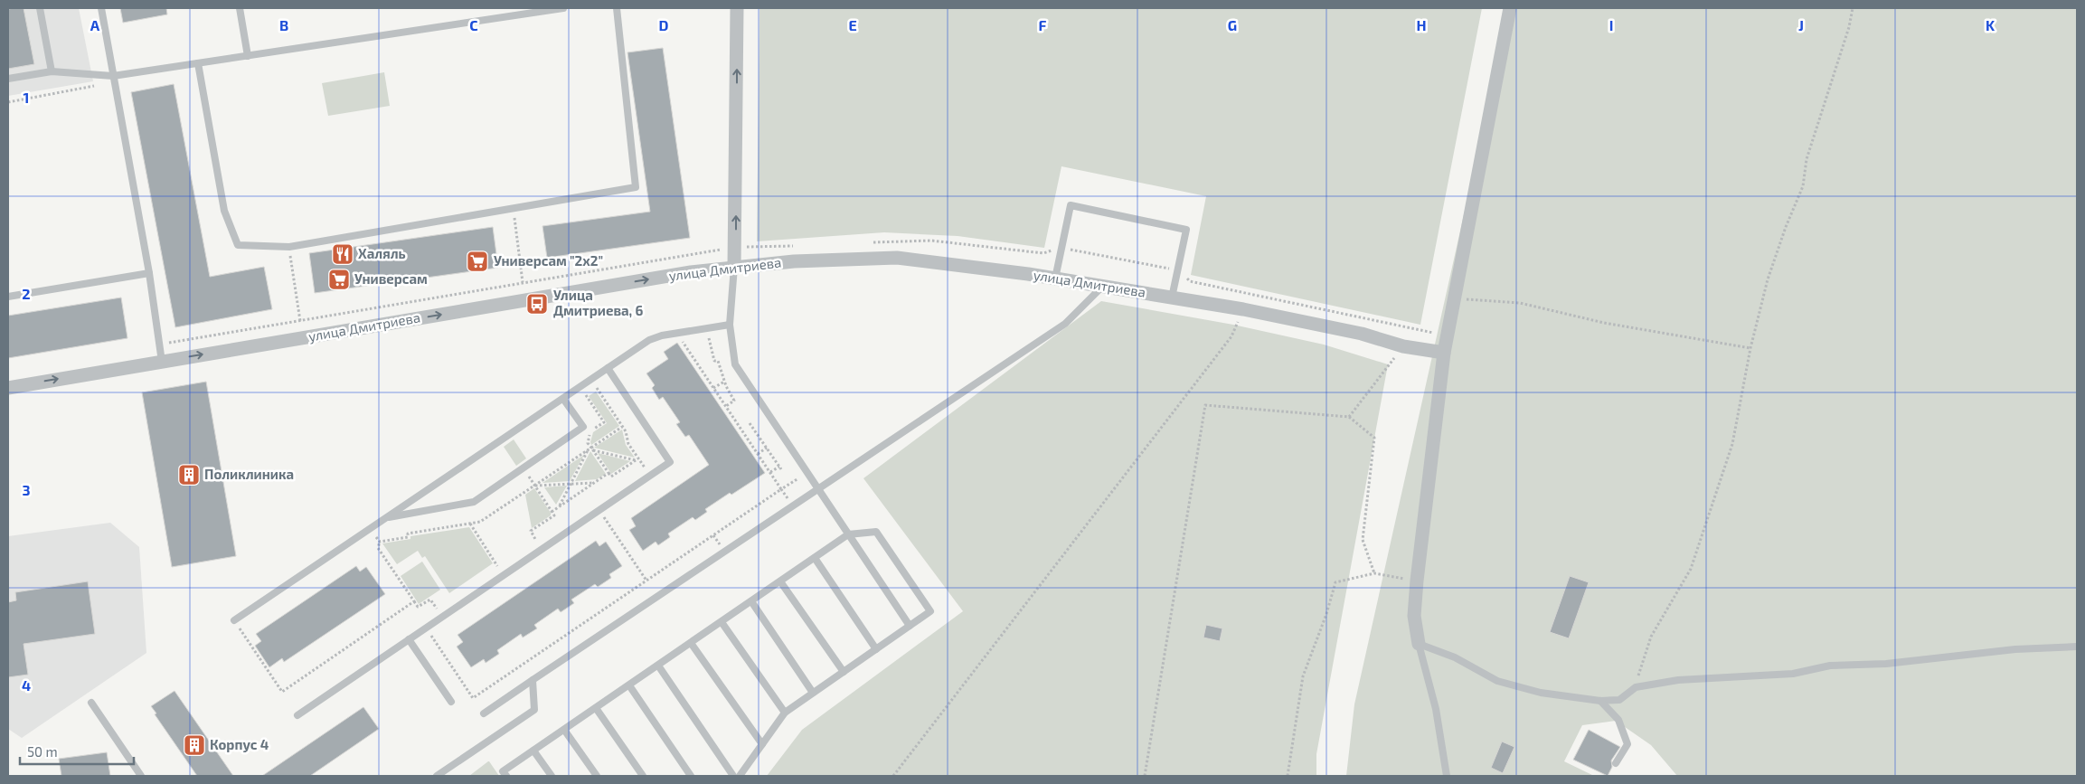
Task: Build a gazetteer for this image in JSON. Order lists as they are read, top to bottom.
{
  "streets": {
    "street": ["улица Дмитриева"]
  },
  "one_way": ["улица Дмитриева"],
  "places": {
    "restaurant": ["Халяль"],
    "supermarket": ["Универсам \"2x2\"", "Универсам"],
    "bus stop": ["Улица Дмитриева, 6"],
    "building": ["Поликлиника", "Корпус 4"]
  },
  "scale_bar": "50 m",
  "grid": {
    "columns": [
      "A",
      "B",
      "C",
      "D",
      "E",
      "F",
      "G",
      "H",
      "I",
      "J",
      "K"
    ],
    "rows": [
      "1",
      "2",
      "3",
      "4"
    ]
  }
}
